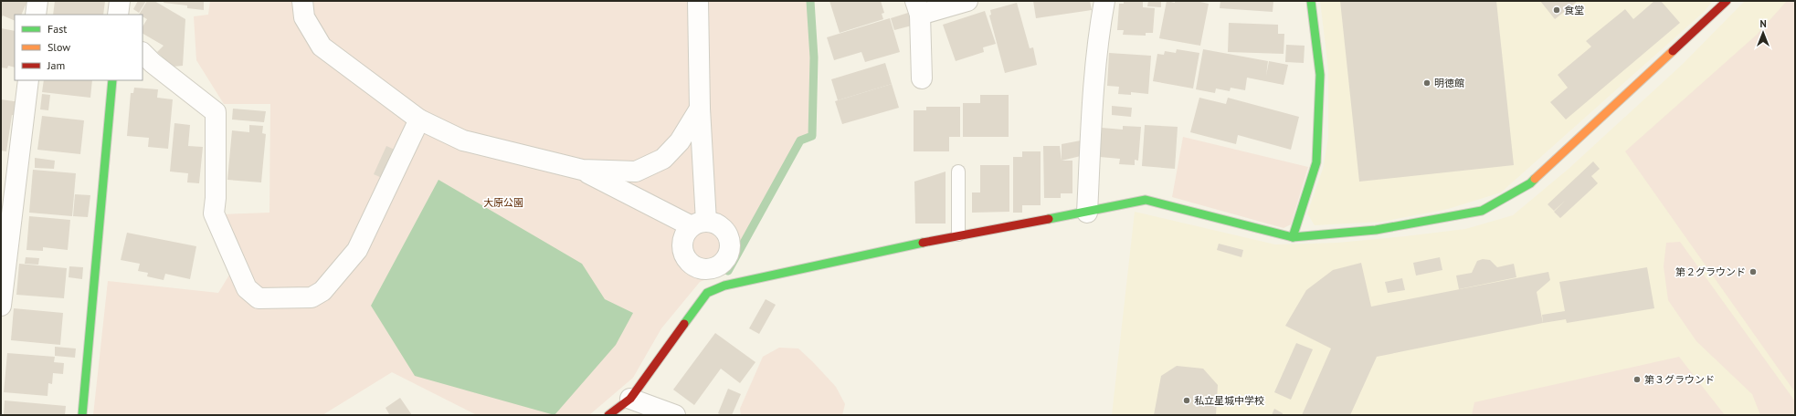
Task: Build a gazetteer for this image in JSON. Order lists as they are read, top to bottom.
{
  "parks": ["大原公園"],
  "places": [
    "食堂",
    "明徳館",
    "第２グラウンド",
    "第３グラウンド",
    "私立星城中学校"
  ],
  "legend": ["Fast", "Slow", "Jam"],
  "north": "top"
}
